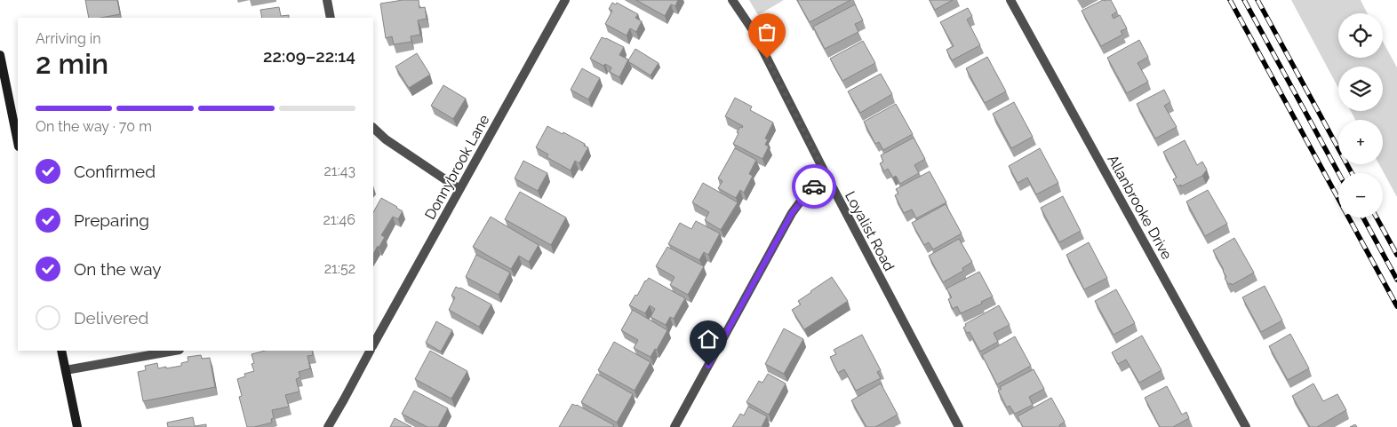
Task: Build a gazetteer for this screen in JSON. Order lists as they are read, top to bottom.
{
  "streets": {
    "street": ["Donnybrook Lane", "Allanbrooke Drive", "Loyalist Road"]
  },
  "page": {
    "map_buttons": ["+", "−"],
    "heading": ["2 min", "Arriving in", "22:09–22:14"],
    "bar": "On the way · 70 m",
    "list": [
      ["Confirmed", "21:43"],
      ["Preparing", "21:46"],
      ["On the way", "21:52"],
      "Delivered"
    ]
  }
}
